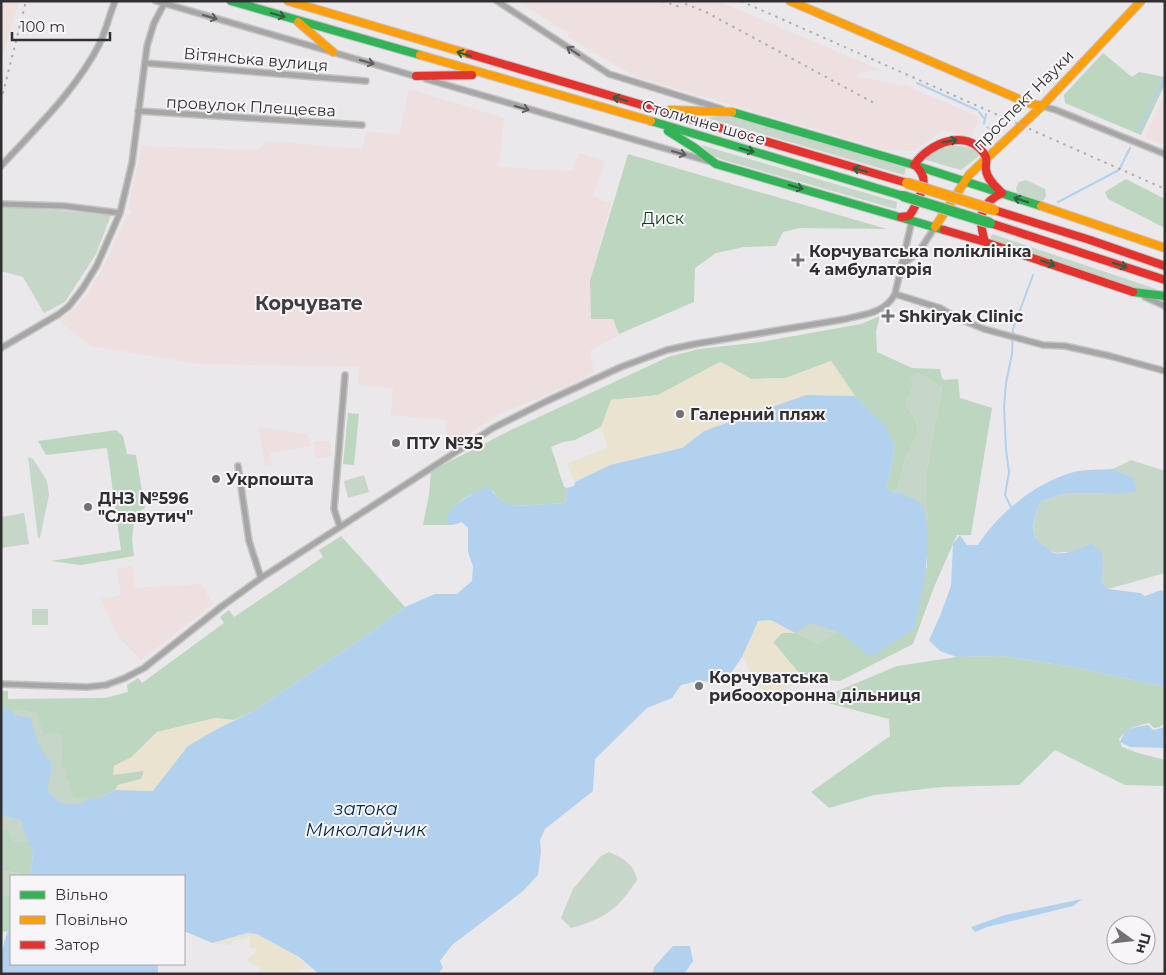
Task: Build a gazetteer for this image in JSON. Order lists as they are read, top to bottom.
{
  "streets": {
    "main road": ["проспект Науки", "Столичне шосе"],
    "street": ["Вітянська вулиця", "провулок Плещеєва"]
  },
  "districts": ["Корчувате"],
  "water": ["затока Миколайчик"],
  "parks": ["Диск"],
  "places": {
    "health": ["Корчуватська поліклініка 4 амбулаторія", "Shkiryak Clinic"],
    "other": [
      "Галерний пляж",
      "ПТУ №35",
      "Укрпошта",
      "ДНЗ №596 \"Славутич\"",
      "Корчуватська рибоохоронна дільниця"
    ]
  },
  "legend": ["Вільно", "Повільно", "Затор"],
  "scale_bar": "100 m",
  "north": "right"
}
